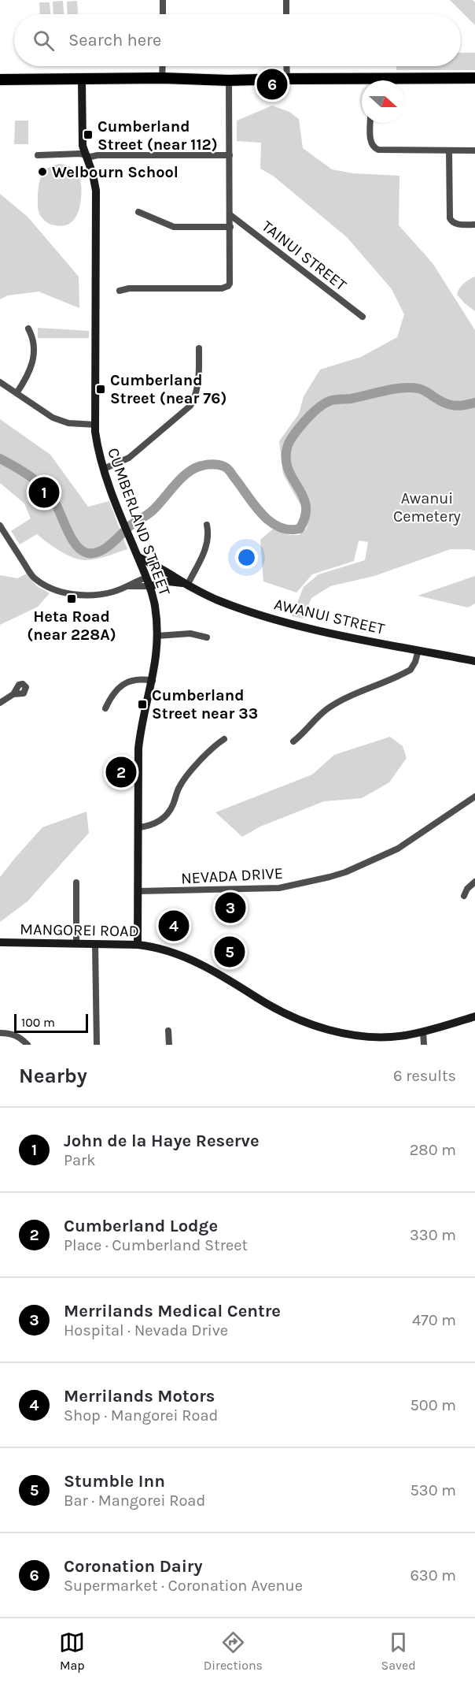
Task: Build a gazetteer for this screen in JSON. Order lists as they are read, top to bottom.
{
  "streets": {
    "main road": ["CUMBERLAND STREET", "AWANUI STREET", "MANGOREI ROAD"],
    "street": ["TAINUI STREET", "NEVADA DRIVE"]
  },
  "crossings": [
    ["CUMBERLAND STREET", "AWANUI STREET"],
    ["CUMBERLAND STREET", "NEVADA DRIVE"],
    ["CUMBERLAND STREET", "MANGOREI ROAD"]
  ],
  "parks": ["Awanui Cemetery"],
  "places": {
    "transit": [
      "Cumberland Street (near 112)",
      "Cumberland Street (near 76)",
      "Heta Road (near 228A)",
      "Cumberland Street near 33"
    ],
    "other": ["Welbourn School"]
  },
  "scale_bar": "100 m",
  "north": "right",
  "page": {
    "search": "Search here",
    "pins": [
      "6",
      "1",
      "2",
      "3",
      "4",
      "5"
    ],
    "scale": "100 m",
    "heading": ["Nearby", "6 results"],
    "list": [
      {
        "mark": "1",
        "name": "John de la Haye Reserve",
        "note": "Park",
        "value": "280 m"
      },
      {
        "mark": "2",
        "name": "Cumberland Lodge",
        "note": "Place · Cumberland Street",
        "value": "330 m"
      },
      {
        "mark": "3",
        "name": "Merrilands Medical Centre",
        "note": "Hospital · Nevada Drive",
        "value": "470 m"
      },
      {
        "mark": "4",
        "name": "Merrilands Motors",
        "note": "Shop · Mangorei Road",
        "value": "500 m"
      },
      {
        "mark": "5",
        "name": "Stumble Inn",
        "note": "Bar · Mangorei Road",
        "value": "530 m"
      },
      {
        "mark": "6",
        "name": "Coronation Dairy",
        "note": "Supermarket · Coronation Avenue",
        "value": "630 m"
      }
    ],
    "nav": ["Map", "Directions", "Saved"]
  }
}
